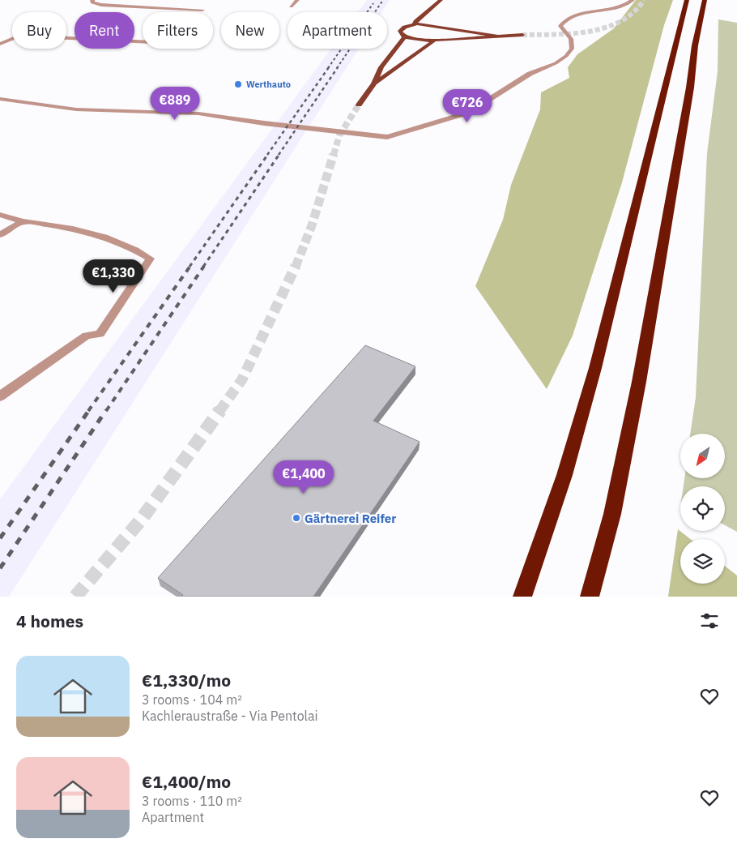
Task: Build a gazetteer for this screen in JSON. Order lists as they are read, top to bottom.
{
  "places": ["Werthauto", "Gärtnerei Reifer"],
  "north": "bottom left",
  "page": {
    "chip": [
      "Buy",
      "Rent",
      "Filters",
      "New",
      "Apartment"
    ],
    "price": [
      "€889",
      "€726",
      "€1,330",
      "€1,400"
    ],
    "heading": "4 homes",
    "list": [
      {
        "name": "€1,330/mo",
        "note": "3 rooms · 104 m² · Kachleraustraße - Via Pentolai"
      },
      {
        "name": "€1,400/mo",
        "note": "3 rooms · 110 m² · Apartment"
      }
    ]
  }
}
